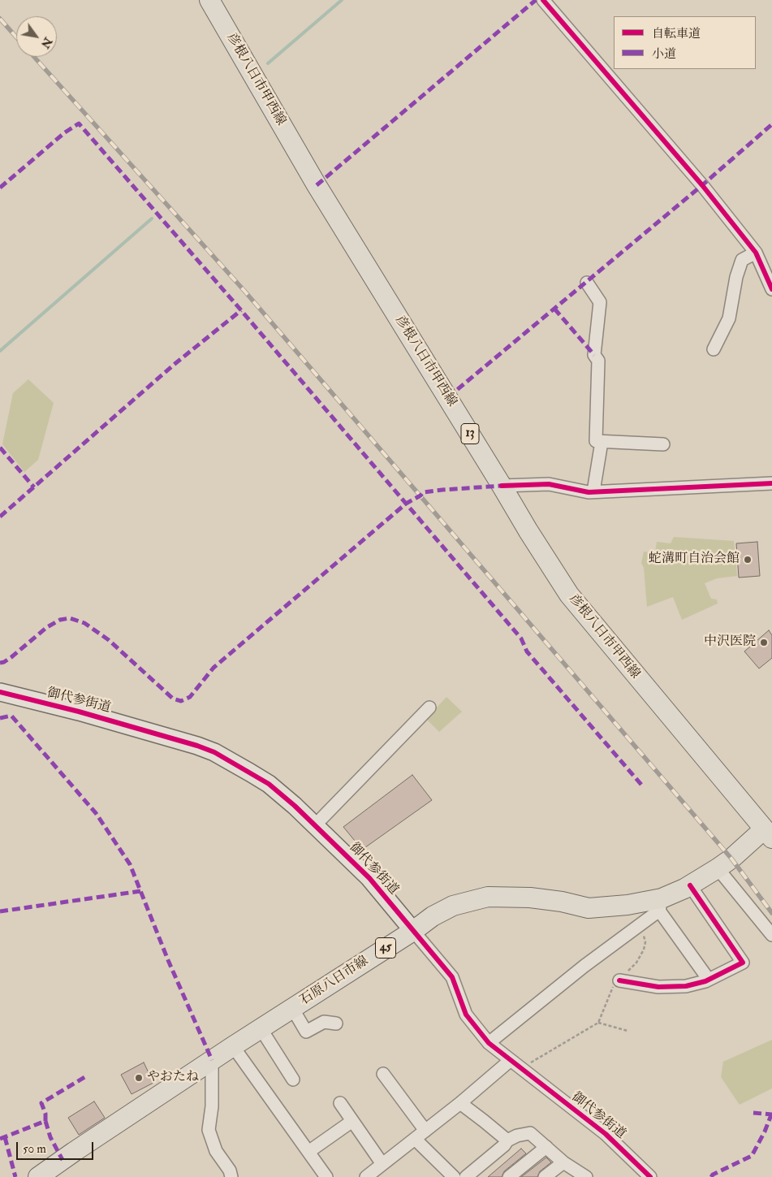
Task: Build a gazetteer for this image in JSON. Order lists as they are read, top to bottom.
{
  "streets": {
    "main road": [
      "彦根八日市甲西線",
      "13",
      "45",
      "石原八日市線"
    ],
    "street": ["御代参街道"]
  },
  "crossings": [
    ["彦根八日市甲西線", "石原八日市線"],
    ["御代参街道", "石原八日市線"]
  ],
  "places": ["蛇溝町自治会館", "中沢医院", "やおたね"],
  "legend": ["自転車道", "小道"],
  "scale_bar": "50 m",
  "north": "bottom right"
}
